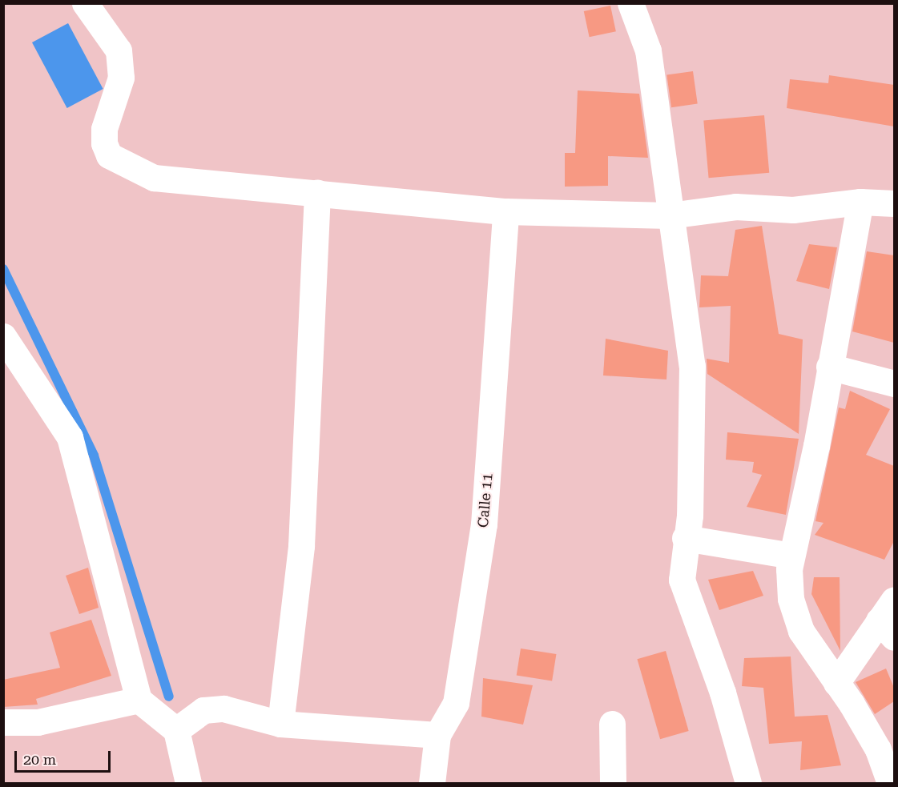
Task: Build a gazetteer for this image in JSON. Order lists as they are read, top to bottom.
{
  "streets": {
    "street": ["Calle 11"]
  },
  "scale_bar": "20 m"
}
